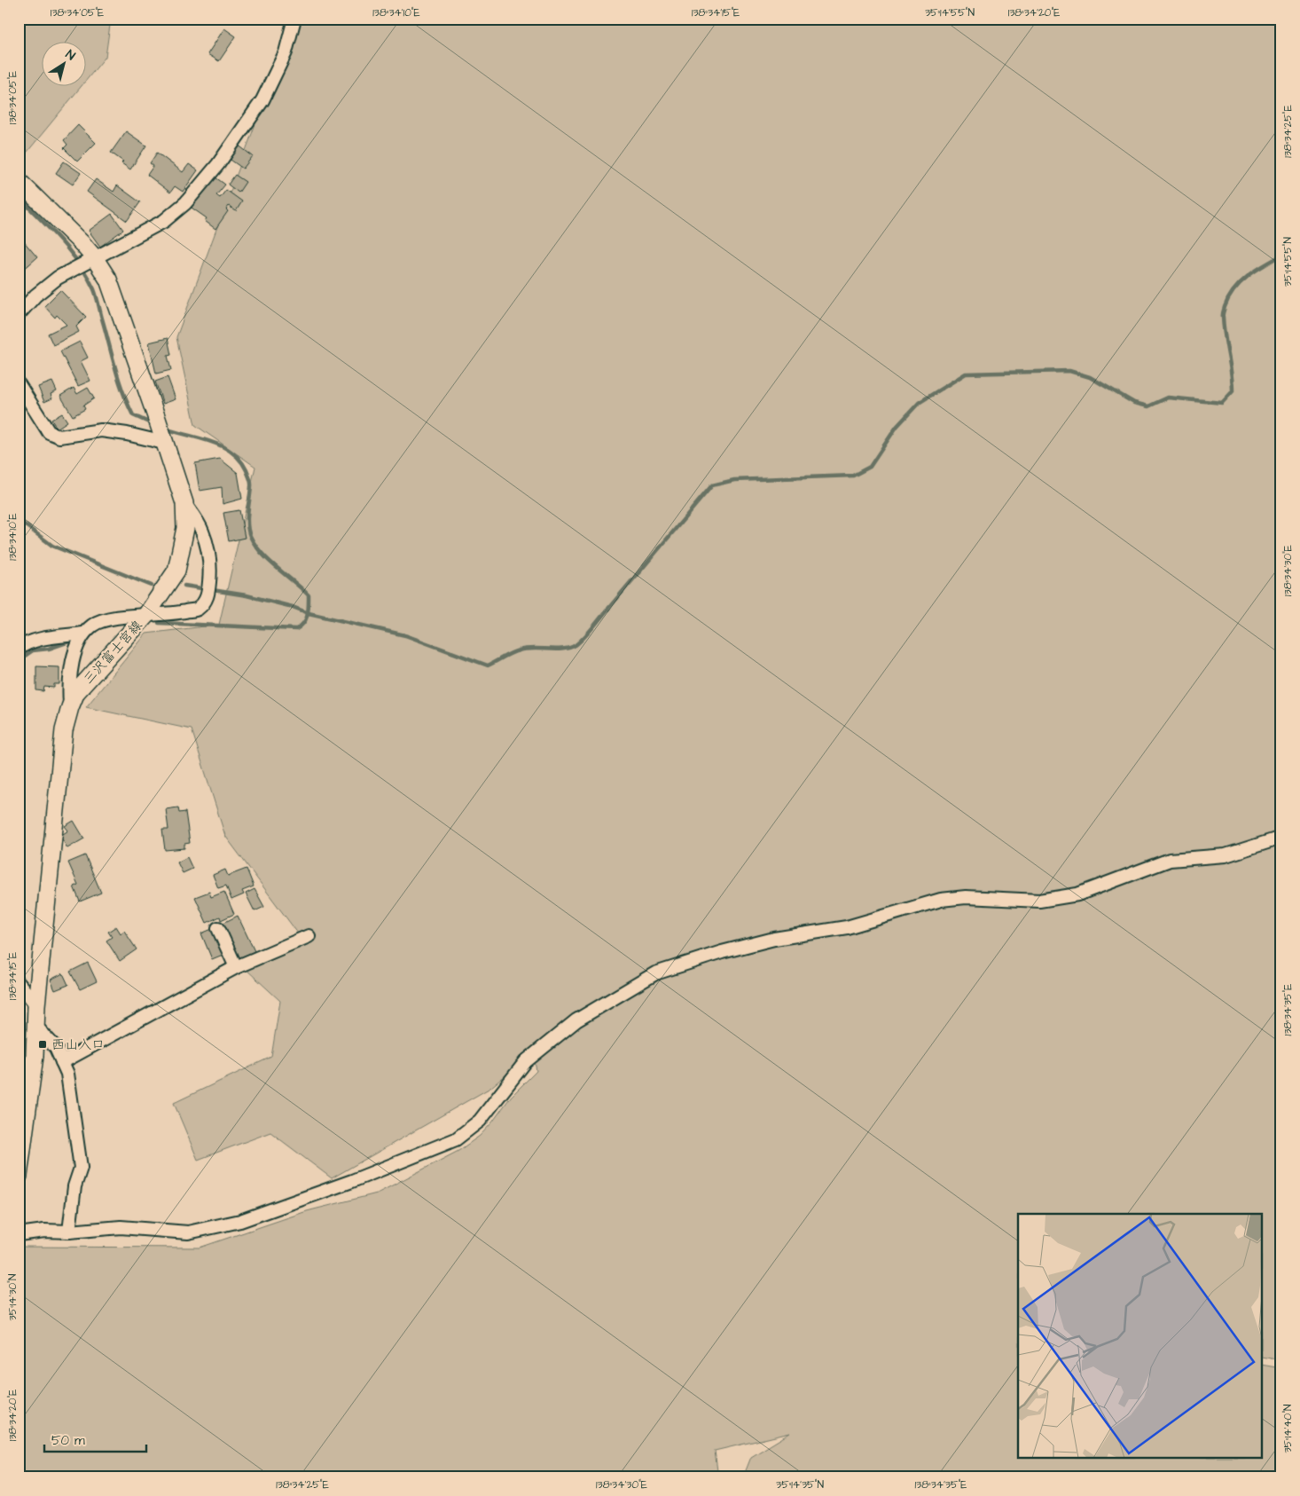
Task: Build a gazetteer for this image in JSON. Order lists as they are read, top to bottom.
{
  "streets": {
    "main road": ["三沢富士宮線"]
  },
  "places": {
    "transit": ["西山入口"]
  },
  "scale_bar": "50 m",
  "north": "top right",
  "coordinates": [
    "138°34'05\"E",
    "138°34'10\"E",
    "138°34'15\"E",
    "35°14'55\"N",
    "138°34'20\"E",
    "138°34'25\"E",
    "138°34'30\"E",
    "138°34'35\"E",
    "35°14'30\"N",
    "35°14'40\"N",
    "35°14'35\"N"
  ]
}
